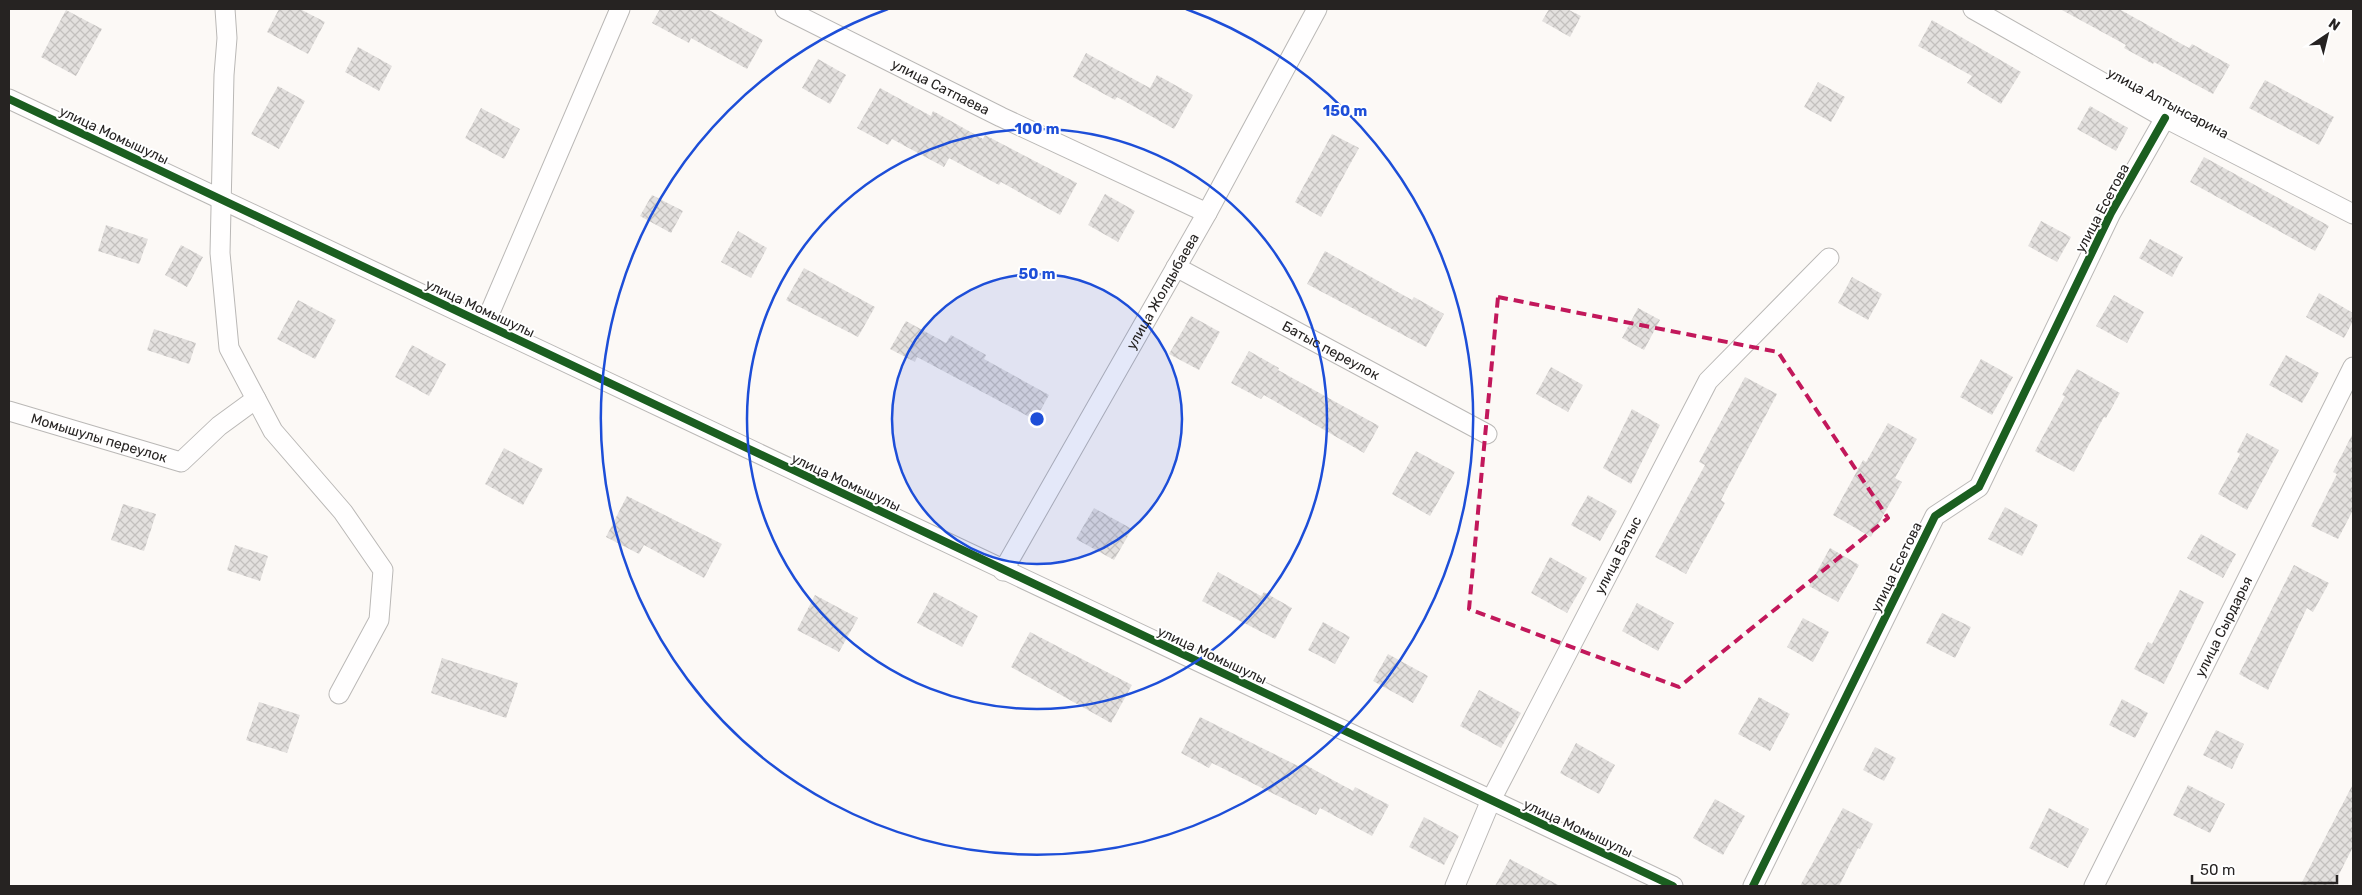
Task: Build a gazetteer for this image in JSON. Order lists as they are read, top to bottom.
{
  "streets": {
    "street": [
      "улица Сатпаева",
      "улица Алтынсарина",
      "улица Момышулы",
      "улица Есетова",
      "улица Жолдыбаева",
      "Батыс переулок",
      "Момышулы переулок",
      "улица Батыс",
      "улица Сырдарья"
    ]
  },
  "crossings": [
    ["улица Сатпаева", "улица Жолдыбаева"],
    ["улица Алтынсарина", "улица Есетова"],
    ["улица Момышулы", "улица Жолдыбаева"],
    ["улица Момышулы", "улица Батыс"],
    ["улица Жолдыбаева", "Батыс переулок"]
  ],
  "scale_bar": "50 m",
  "north": "top right",
  "rings": ["150 m", "100 m", "50 m"]
}
